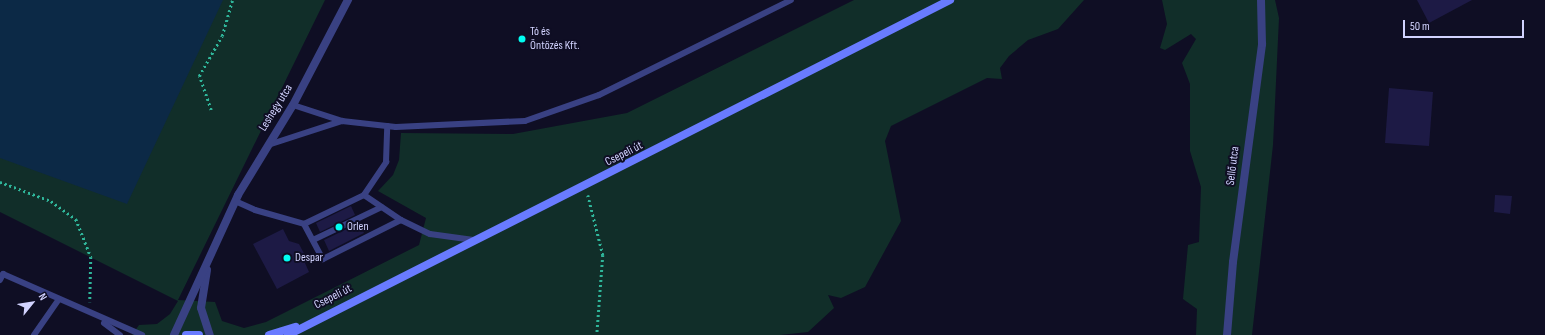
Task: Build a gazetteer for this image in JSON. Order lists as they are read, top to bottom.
{
  "streets": {
    "street": ["Leshegy utca", "Csepeli út", "Sellő utca"]
  },
  "places": ["Tó és Öntözés Kft.", "Orlen", "Despar"],
  "scale_bar": "50 m",
  "north": "top right"
}
